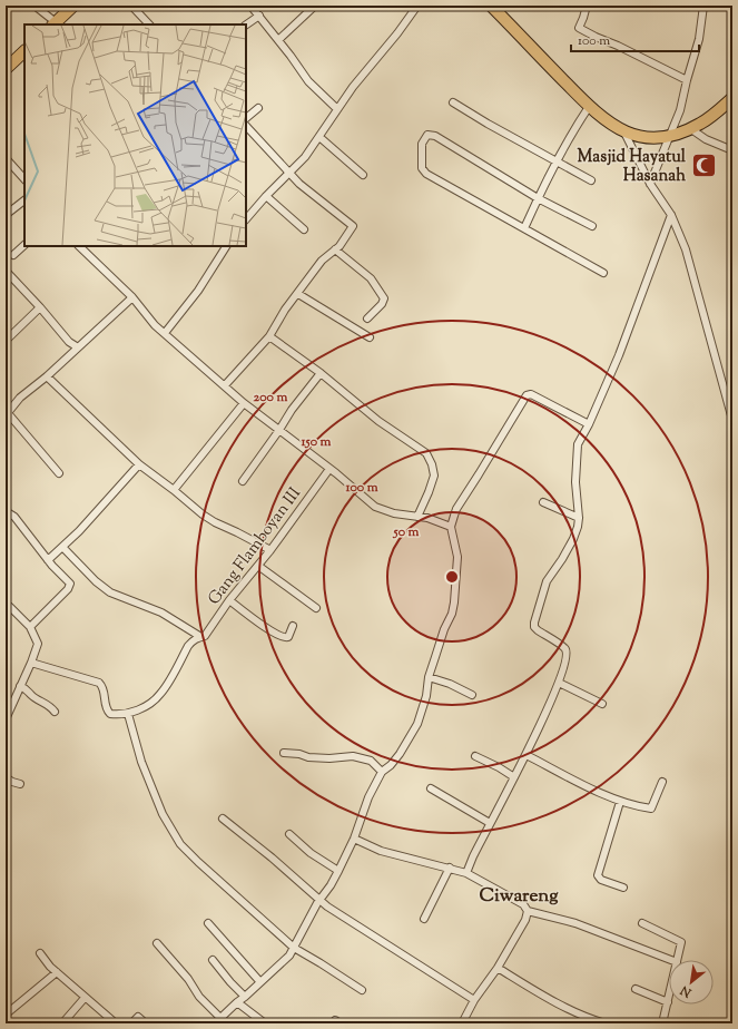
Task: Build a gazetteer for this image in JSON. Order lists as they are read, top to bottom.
{
  "streets": {
    "street": ["Gang Flamboyan III"]
  },
  "districts": ["Ciwareng"],
  "places": {
    "mosque": ["Masjid Hayatul Hasanah"]
  },
  "scale_bar": "100 m",
  "north": "bottom left",
  "rings": [
    "200 m",
    "150 m",
    "100 m",
    "50 m"
  ]
}
